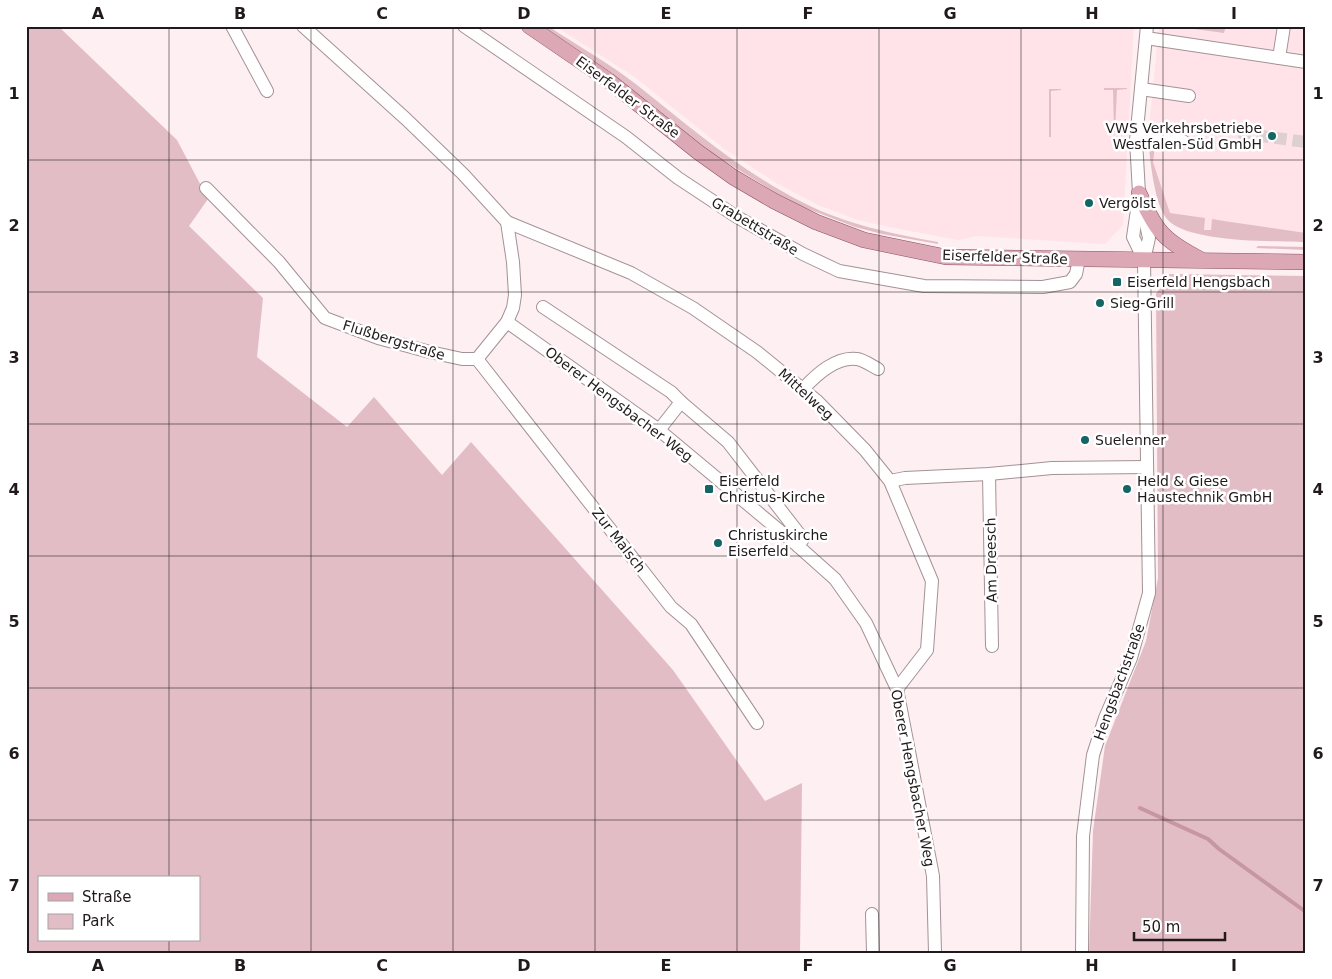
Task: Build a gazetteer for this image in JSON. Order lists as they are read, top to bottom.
{
  "streets": {
    "main road": ["Eiserfelder Straße"],
    "street": [
      "Grabettstraße",
      "Flußbergstraße",
      "Mittelweg",
      "Oberer Hengsbacher Weg",
      "Zur Malsch",
      "Am Dreesch",
      "Hengsbachstraße"
    ]
  },
  "crossings": [
    ["Eiserfelder Straße", "Grabettstraße"],
    ["Eiserfelder Straße", "Hengsbachstraße"],
    ["Flußbergstraße", "Zur Malsch"],
    ["Mittelweg", "Oberer Hengsbacher Weg"]
  ],
  "places": {
    "other": [
      "VWS Verkehrsbetriebe Westfalen-Süd GmbH",
      "Vergölst",
      "Sieg-Grill",
      "Suelenner",
      "Held & Giese Haustechnik GmbH",
      "Christuskirche Eiserfeld"
    ],
    "transit": ["Eiserfeld Hengsbach", "Eiserfeld Christus-Kirche"]
  },
  "legend": ["Straße", "Park"],
  "scale_bar": "50 m",
  "grid": {
    "columns": [
      "A",
      "B",
      "C",
      "D",
      "E",
      "F",
      "G",
      "H",
      "I"
    ],
    "rows": [
      "1",
      "2",
      "3",
      "4",
      "5",
      "6",
      "7"
    ]
  }
}
